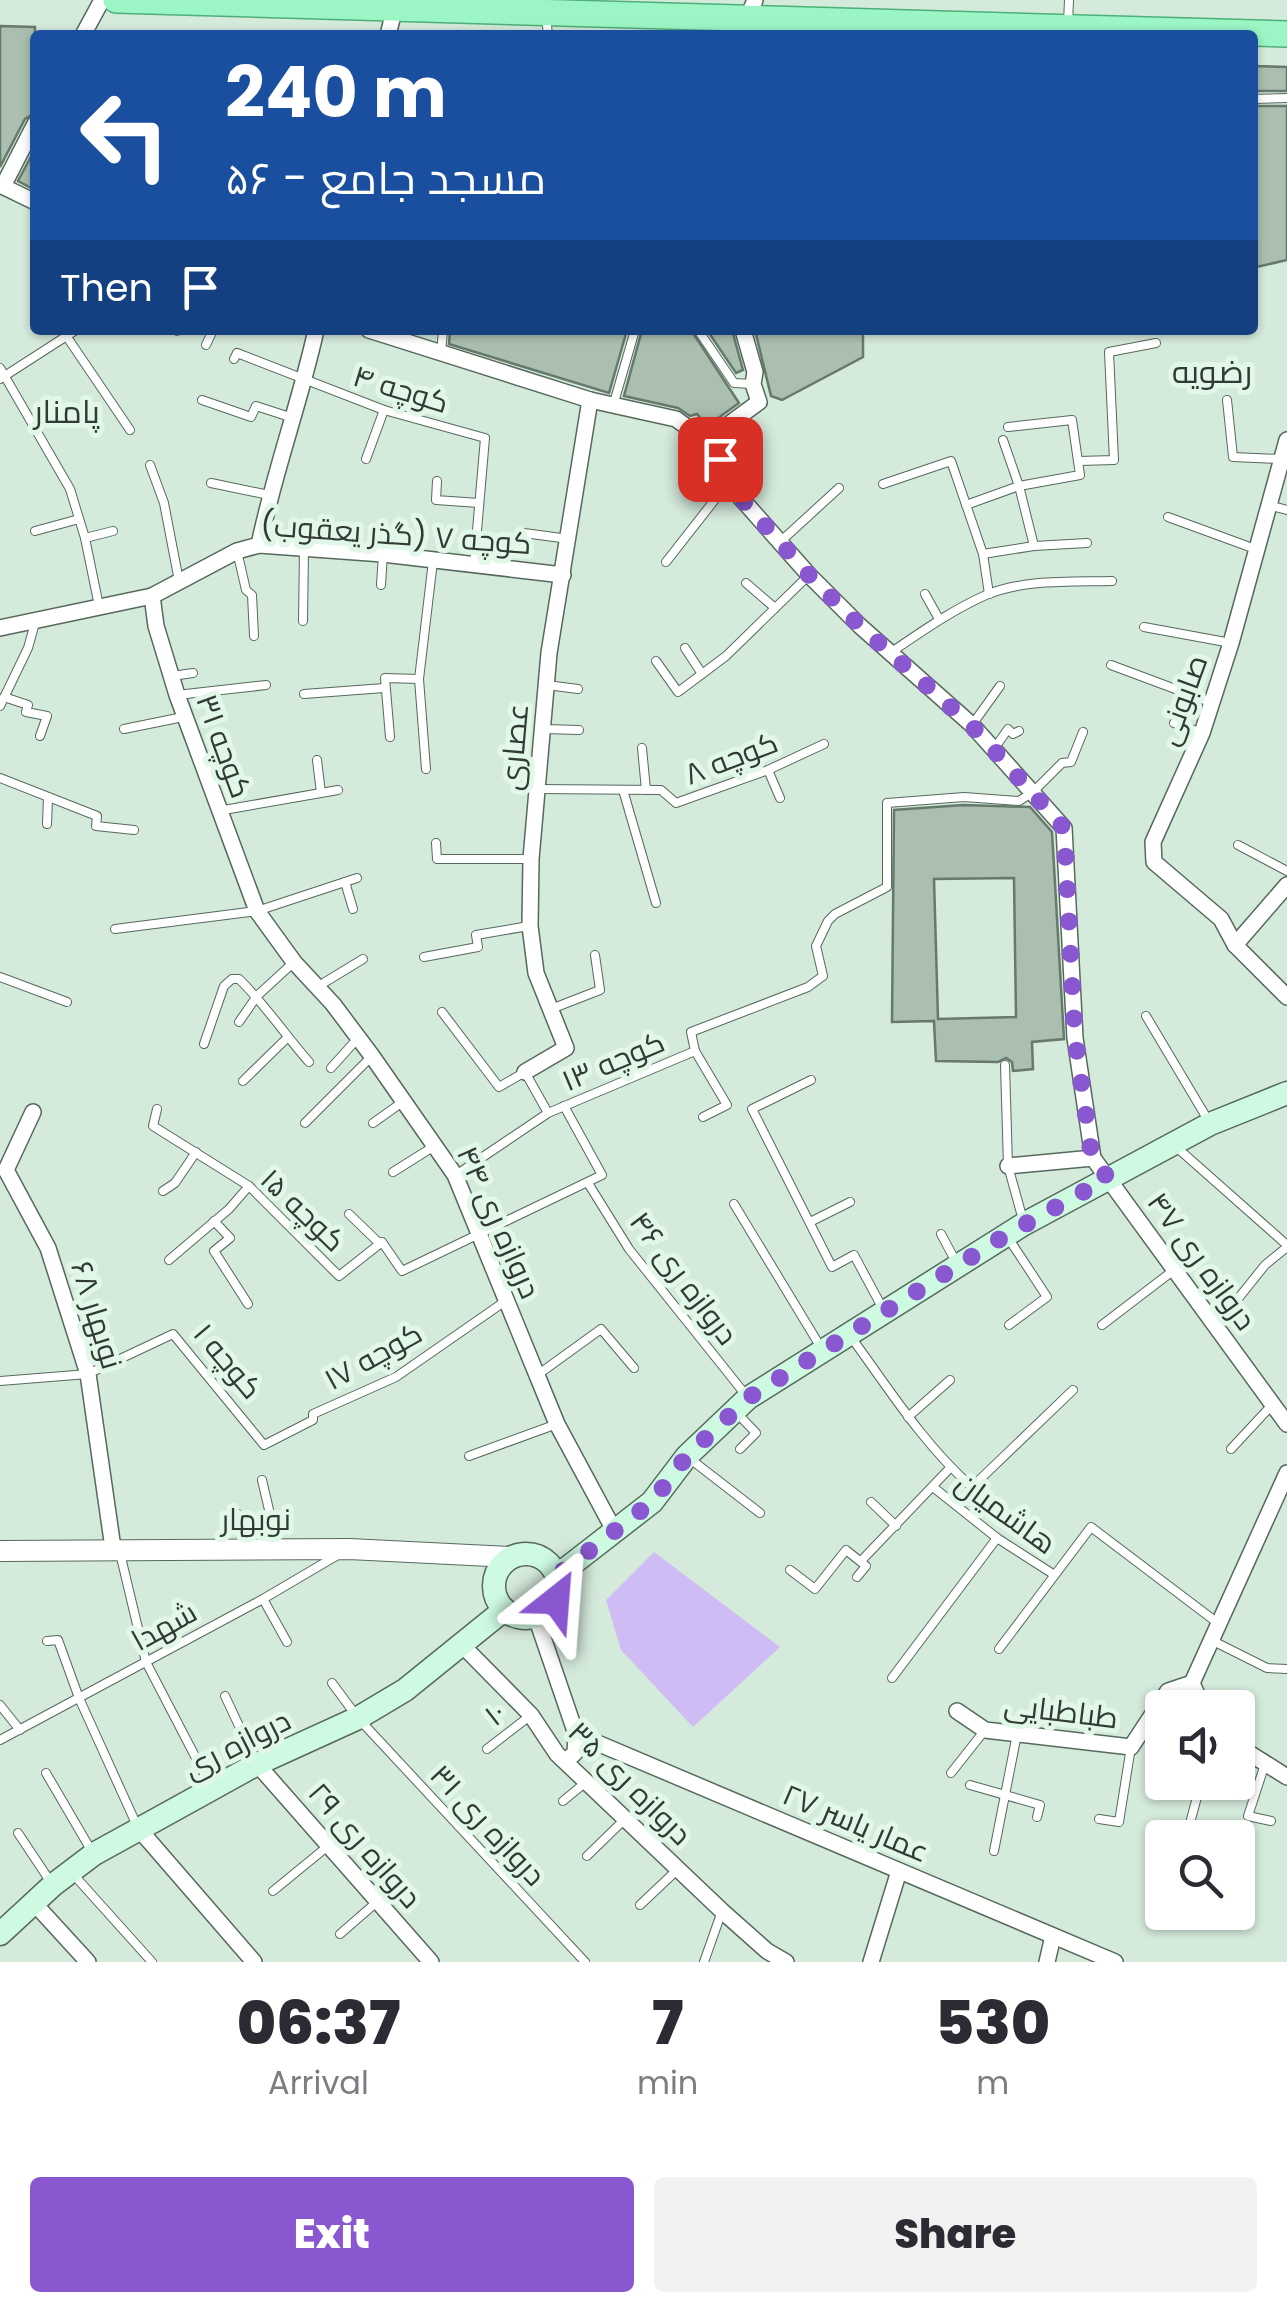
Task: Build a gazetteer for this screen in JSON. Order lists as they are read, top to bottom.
{
  "streets": {
    "main road": ["دروازه ری"],
    "street": [
      "کوچه ۷ (گذر یعقوب)",
      "صابونی",
      "کوچه ۳۱",
      "عصاری",
      "دروازه ری ۴۴",
      "دروازه ری ۴۷",
      "نوبهار ۶۸",
      "نوبهار",
      "طباطبایی",
      "دروازه ری ۳۵",
      "عمار یاسر ۲۷",
      "دروازه ری ۲۹"
    ],
    "lane": [
      "کوچه ۴",
      "کوچه ۸",
      "کوچه ۱۳",
      "کوچه ۱۵",
      "دروازه ری ۴۶",
      "کوچه ۱۷",
      "کوچه ۱",
      "هاشمیان",
      "شهدا",
      "۱۰",
      "دروازه ری ۳۱"
    ]
  },
  "crossings": [
    ["کوچه ۷ (گذر یعقوب)", "کوچه ۳۱"],
    ["کوچه ۷ (گذر یعقوب)", "عصاری"],
    ["کوچه ۳۱", "دروازه ری ۴۴"],
    ["عصاری", "کوچه ۸"],
    ["کوچه ۱۳", "دروازه ری ۴۴"],
    ["کوچه ۱۵", "دروازه ری ۴۴"],
    ["دروازه ری ۴۴", "کوچه ۱۷"],
    ["نوبهار ۶۸", "کوچه ۱"],
    ["نوبهار ۶۸", "نوبهار"],
    ["کوچه ۱۷", "کوچه ۱"],
    ["نوبهار", "شهدا"],
    ["نوبهار", "دروازه ری"],
    ["۱۰", "دروازه ری ۳۵"],
    ["دروازه ری", "دروازه ری ۳۵"],
    ["دروازه ری", "دروازه ری ۳۱"],
    ["دروازه ری", "دروازه ری ۲۹"]
  ],
  "districts": ["رضویه", "پامنار"],
  "page": {
    "turn": ["240 m", "۵۶ - مسجد جامع"],
    "then": "Then",
    "eta": [
      "06:37",
      "Arrival",
      "7",
      "min",
      "530",
      "m"
    ],
    "buttons": ["Exit", "Share"]
  }
}
